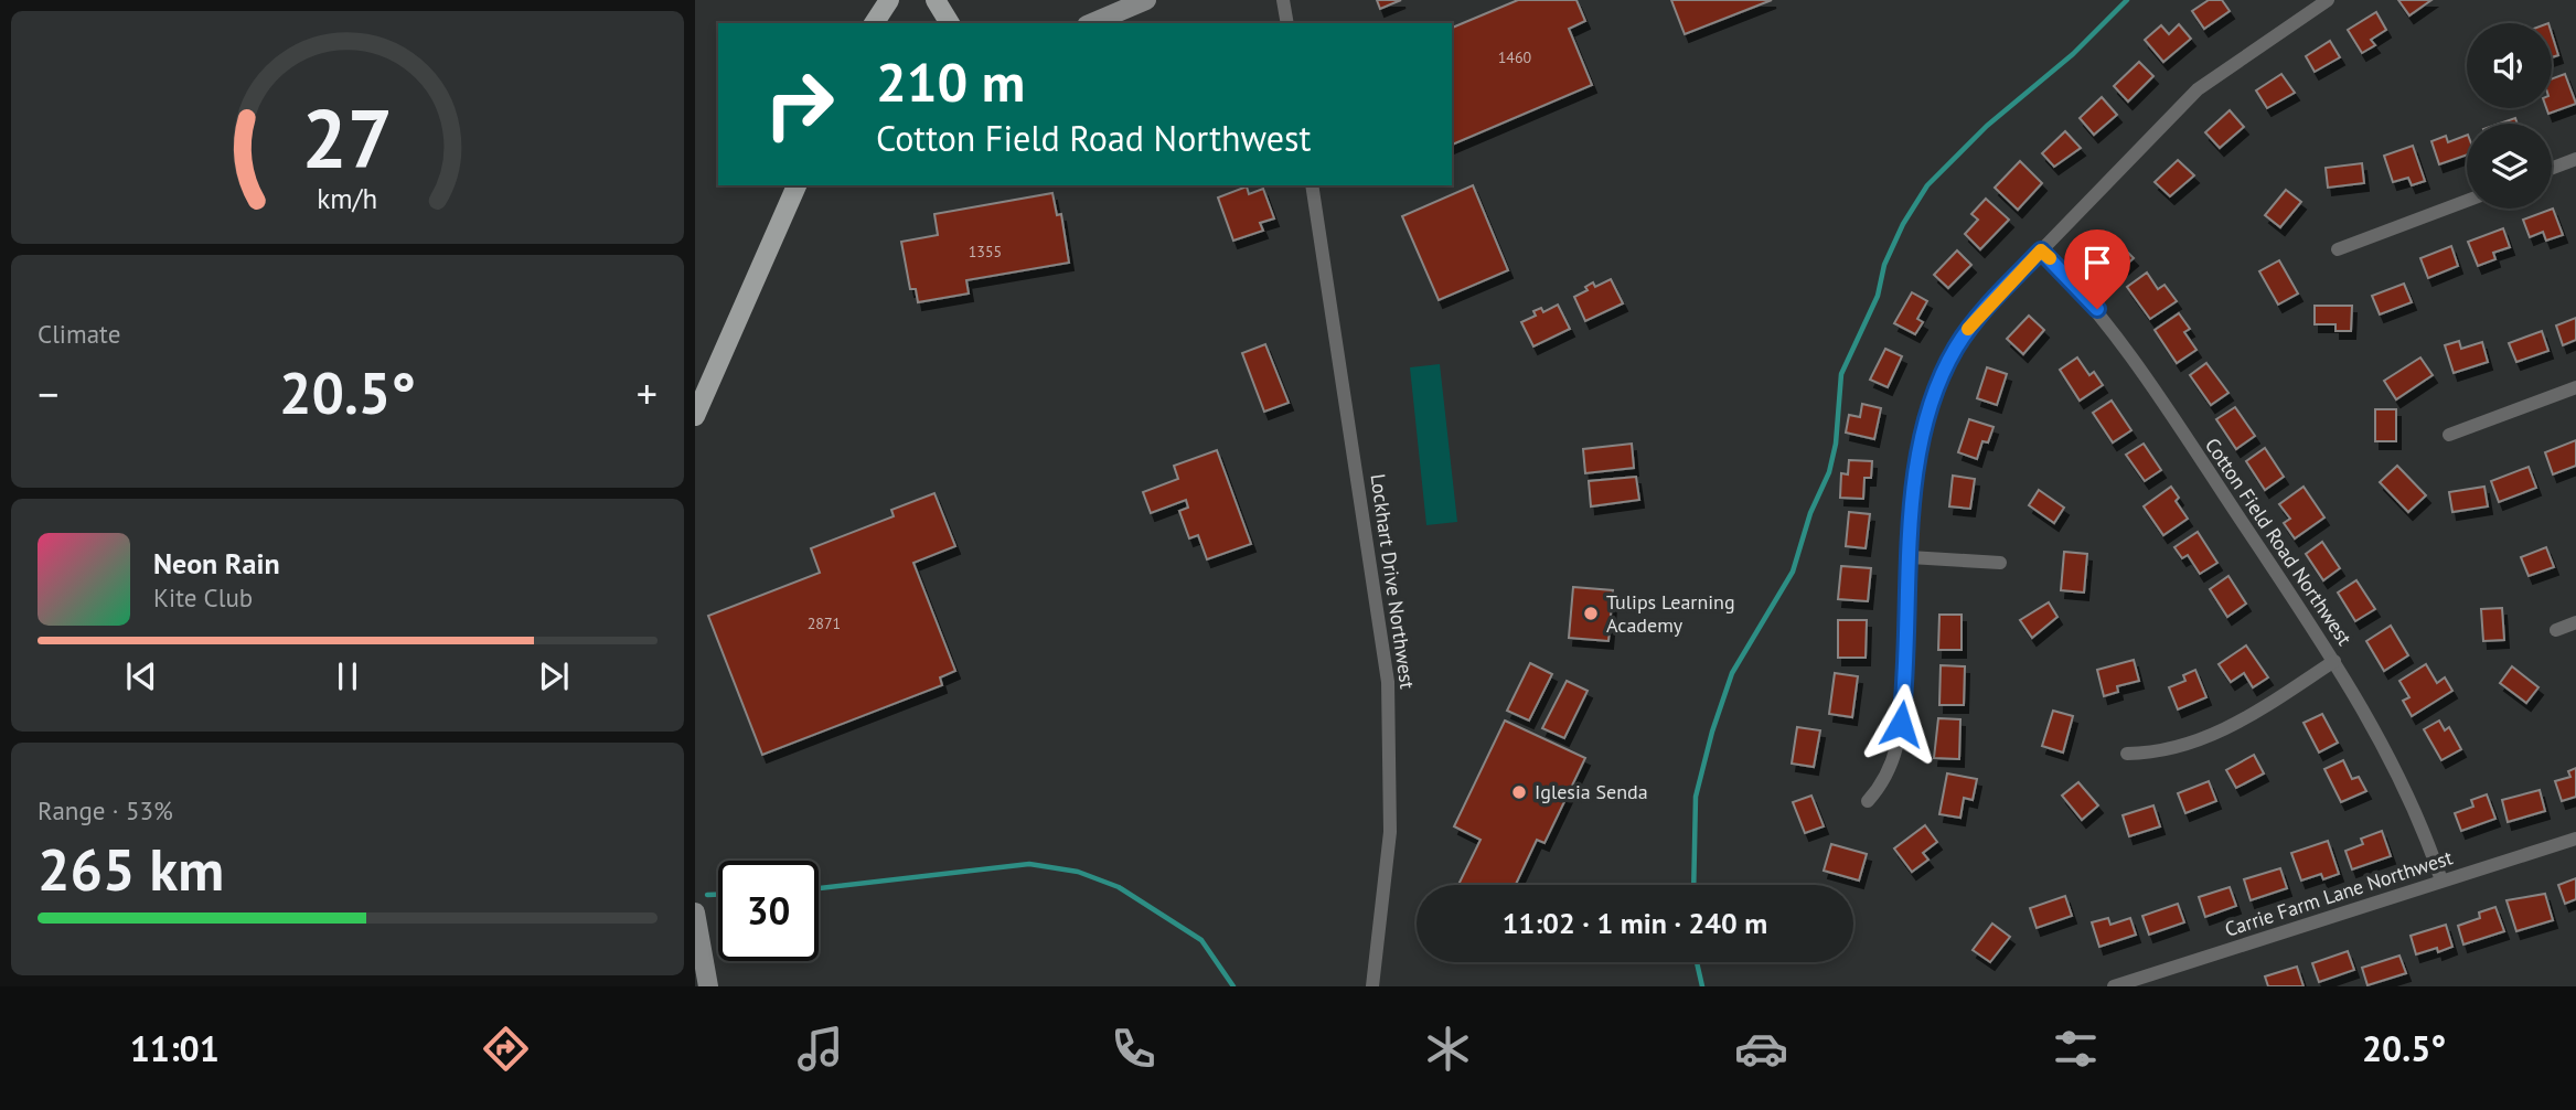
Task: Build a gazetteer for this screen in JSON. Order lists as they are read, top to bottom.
{
  "streets": {
    "street": ["Cotton Field Road Northwest", "Lockhart Drive Northwest", "Carrie Farm Lane Northwest"]
  },
  "crossings": [
    ["Cotton Field Road Northwest", "Carrie Farm Lane Northwest"]
  ],
  "places": ["Tulips Learning Academy", "Iglesia Senda"],
  "house_numbers": ["1460", "1355", "2871"],
  "page": {
    "turn": ["210 m", "Cotton Field Road Northwest"],
    "tile": [
      "Climate",
      ["Range · 53%", "265 km"]
    ],
    "heat": ["−", "20.5°", "+"],
    "song": ["Neon Rain", "Kite Club"],
    "limit": "30",
    "trip": "11:02 · 1 min · 240 m",
    "tabs": ["11:01", "20.5°"],
    "gauge": ["27", "km/h"]
  }
}
